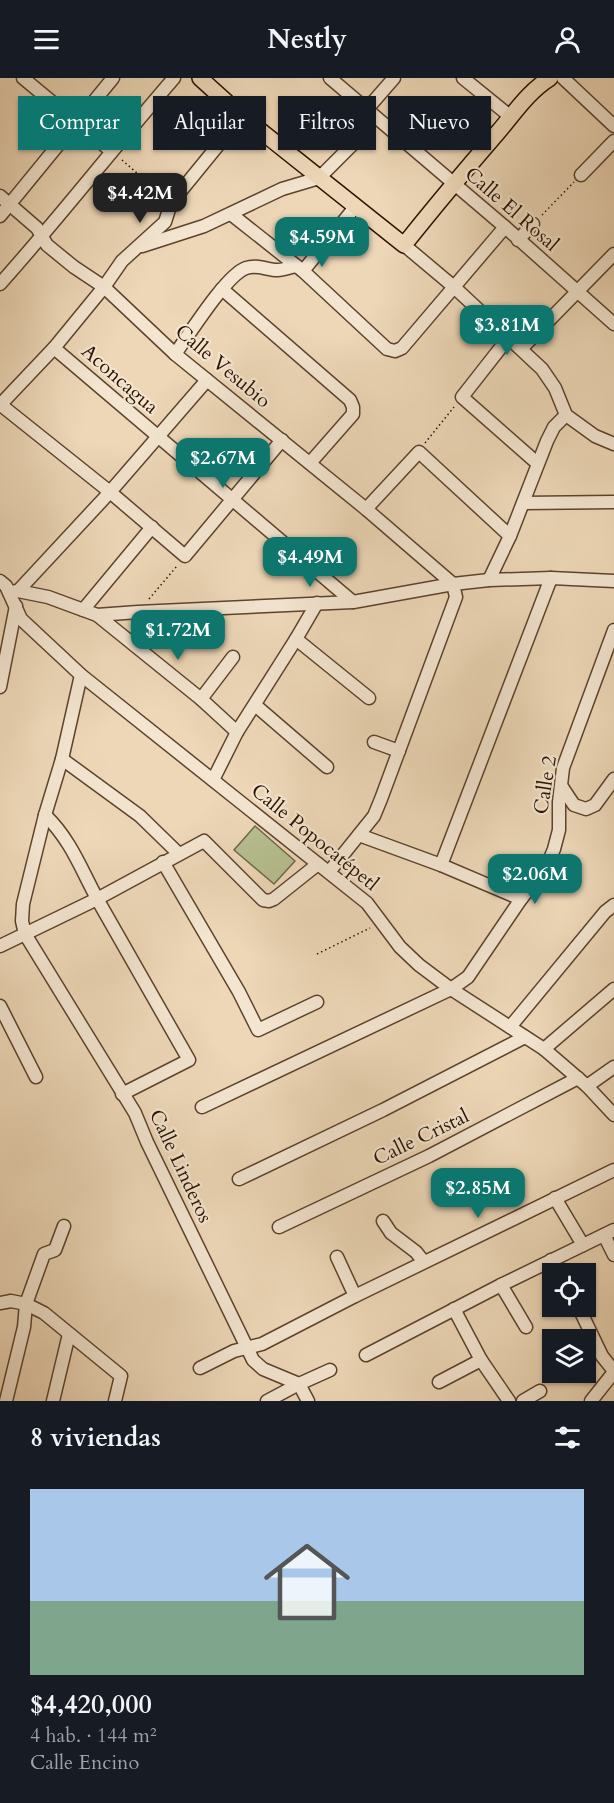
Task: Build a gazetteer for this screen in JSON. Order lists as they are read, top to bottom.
{
  "streets": {
    "street": [
      "Calle El Rosal",
      "Calle Vesubio",
      "Aconcagua",
      "Calle 2",
      "Calle Popocatépetl",
      "Calle Cristal",
      "Calle Linderos"
    ]
  },
  "crossings": [
    ["Calle 2", "Calle Popocatépetl"],
    ["Calle Popocatépetl", "Calle Cristal"]
  ],
  "page": {
    "header": "Nestly",
    "chip": [
      "Comprar",
      "Alquilar",
      "Filtros",
      "Nuevo"
    ],
    "price": [
      "$4.42M",
      "$4.59M",
      "$3.81M",
      "$2.67M",
      "$4.49M",
      "$1.72M",
      "$2.06M",
      "$2.85M"
    ],
    "heading": "8 viviendas",
    "list": [
      {
        "name": "$4,420,000",
        "note": "4 hab. · 144 m² · Calle Encino"
      }
    ]
  }
}
